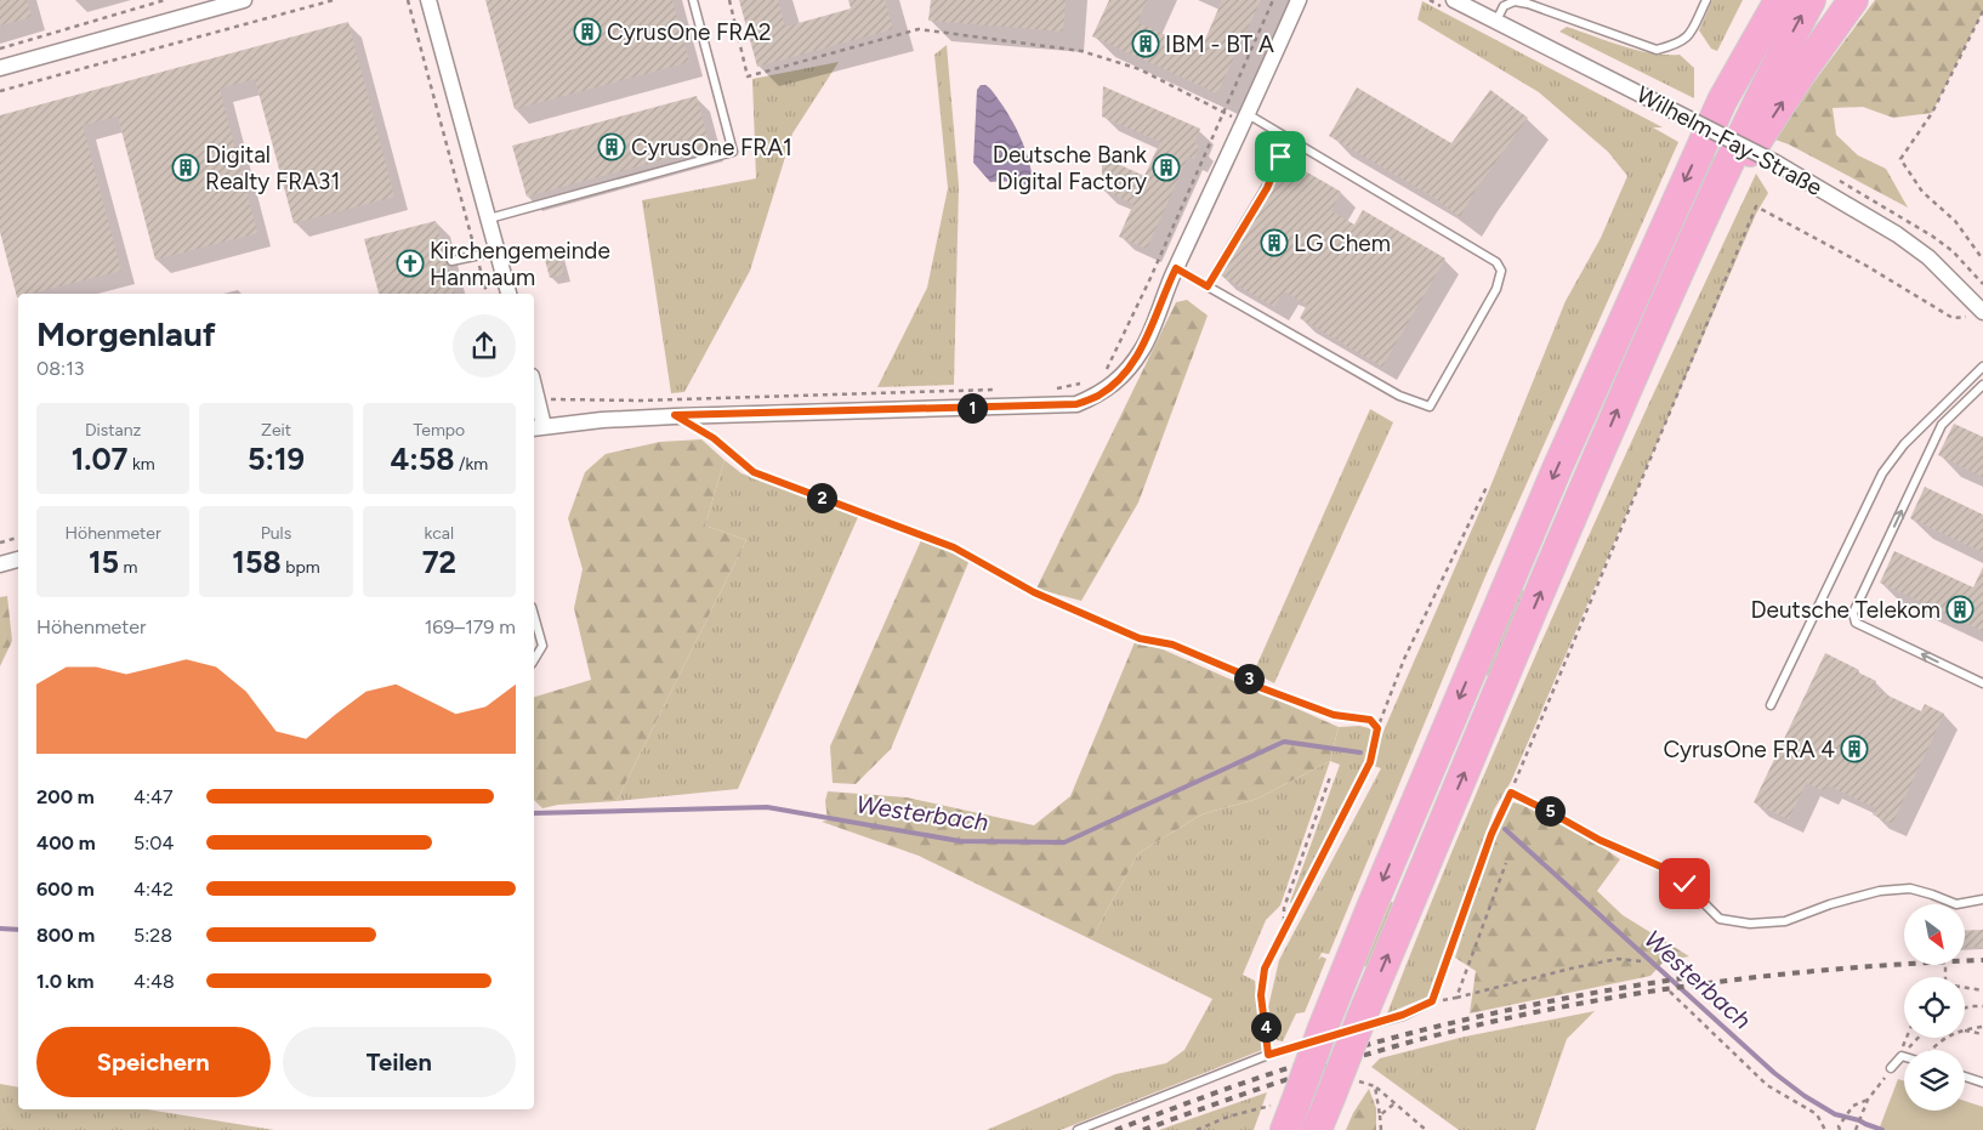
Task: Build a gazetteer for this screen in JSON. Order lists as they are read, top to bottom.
{
  "streets": {
    "street": ["Wilhelm-Fay-Straße"]
  },
  "water": ["Westerbach"],
  "places": {
    "building": [
      "CyrusOne FRA2",
      "IBM - BT A",
      "CyrusOne FRA1",
      "Digital Realty FRA31",
      "Deutsche Bank Digital Factory",
      "LG Chem",
      "Deutsche Telekom",
      "CyrusOne FRA 4"
    ],
    "church": ["Kirchengemeinde Hanmaum"]
  },
  "north": "bottom right",
  "page": {
    "heading": ["Morgenlauf", "08:13"],
    "pins": [
      "1",
      "2",
      "3",
      "5",
      "4"
    ],
    "stats": [
      ["Distanz", "1.07 km"],
      ["Zeit", "5:19"],
      ["Tempo", "4:58 /km"],
      ["Höhenmeter", "15 m"],
      ["Puls", "158 bpm"],
      ["kcal", "72"]
    ],
    "chart": ["Höhenmeter", "169–179 m"],
    "list": [
      {
        "name": "200 m",
        "note": "4:47"
      },
      {
        "name": "400 m",
        "note": "5:04"
      },
      {
        "name": "600 m",
        "note": "4:42"
      },
      {
        "name": "800 m",
        "note": "5:28"
      },
      {
        "name": "1.0 km",
        "note": "4:48"
      }
    ],
    "buttons": ["Speichern", "Teilen"]
  }
}
